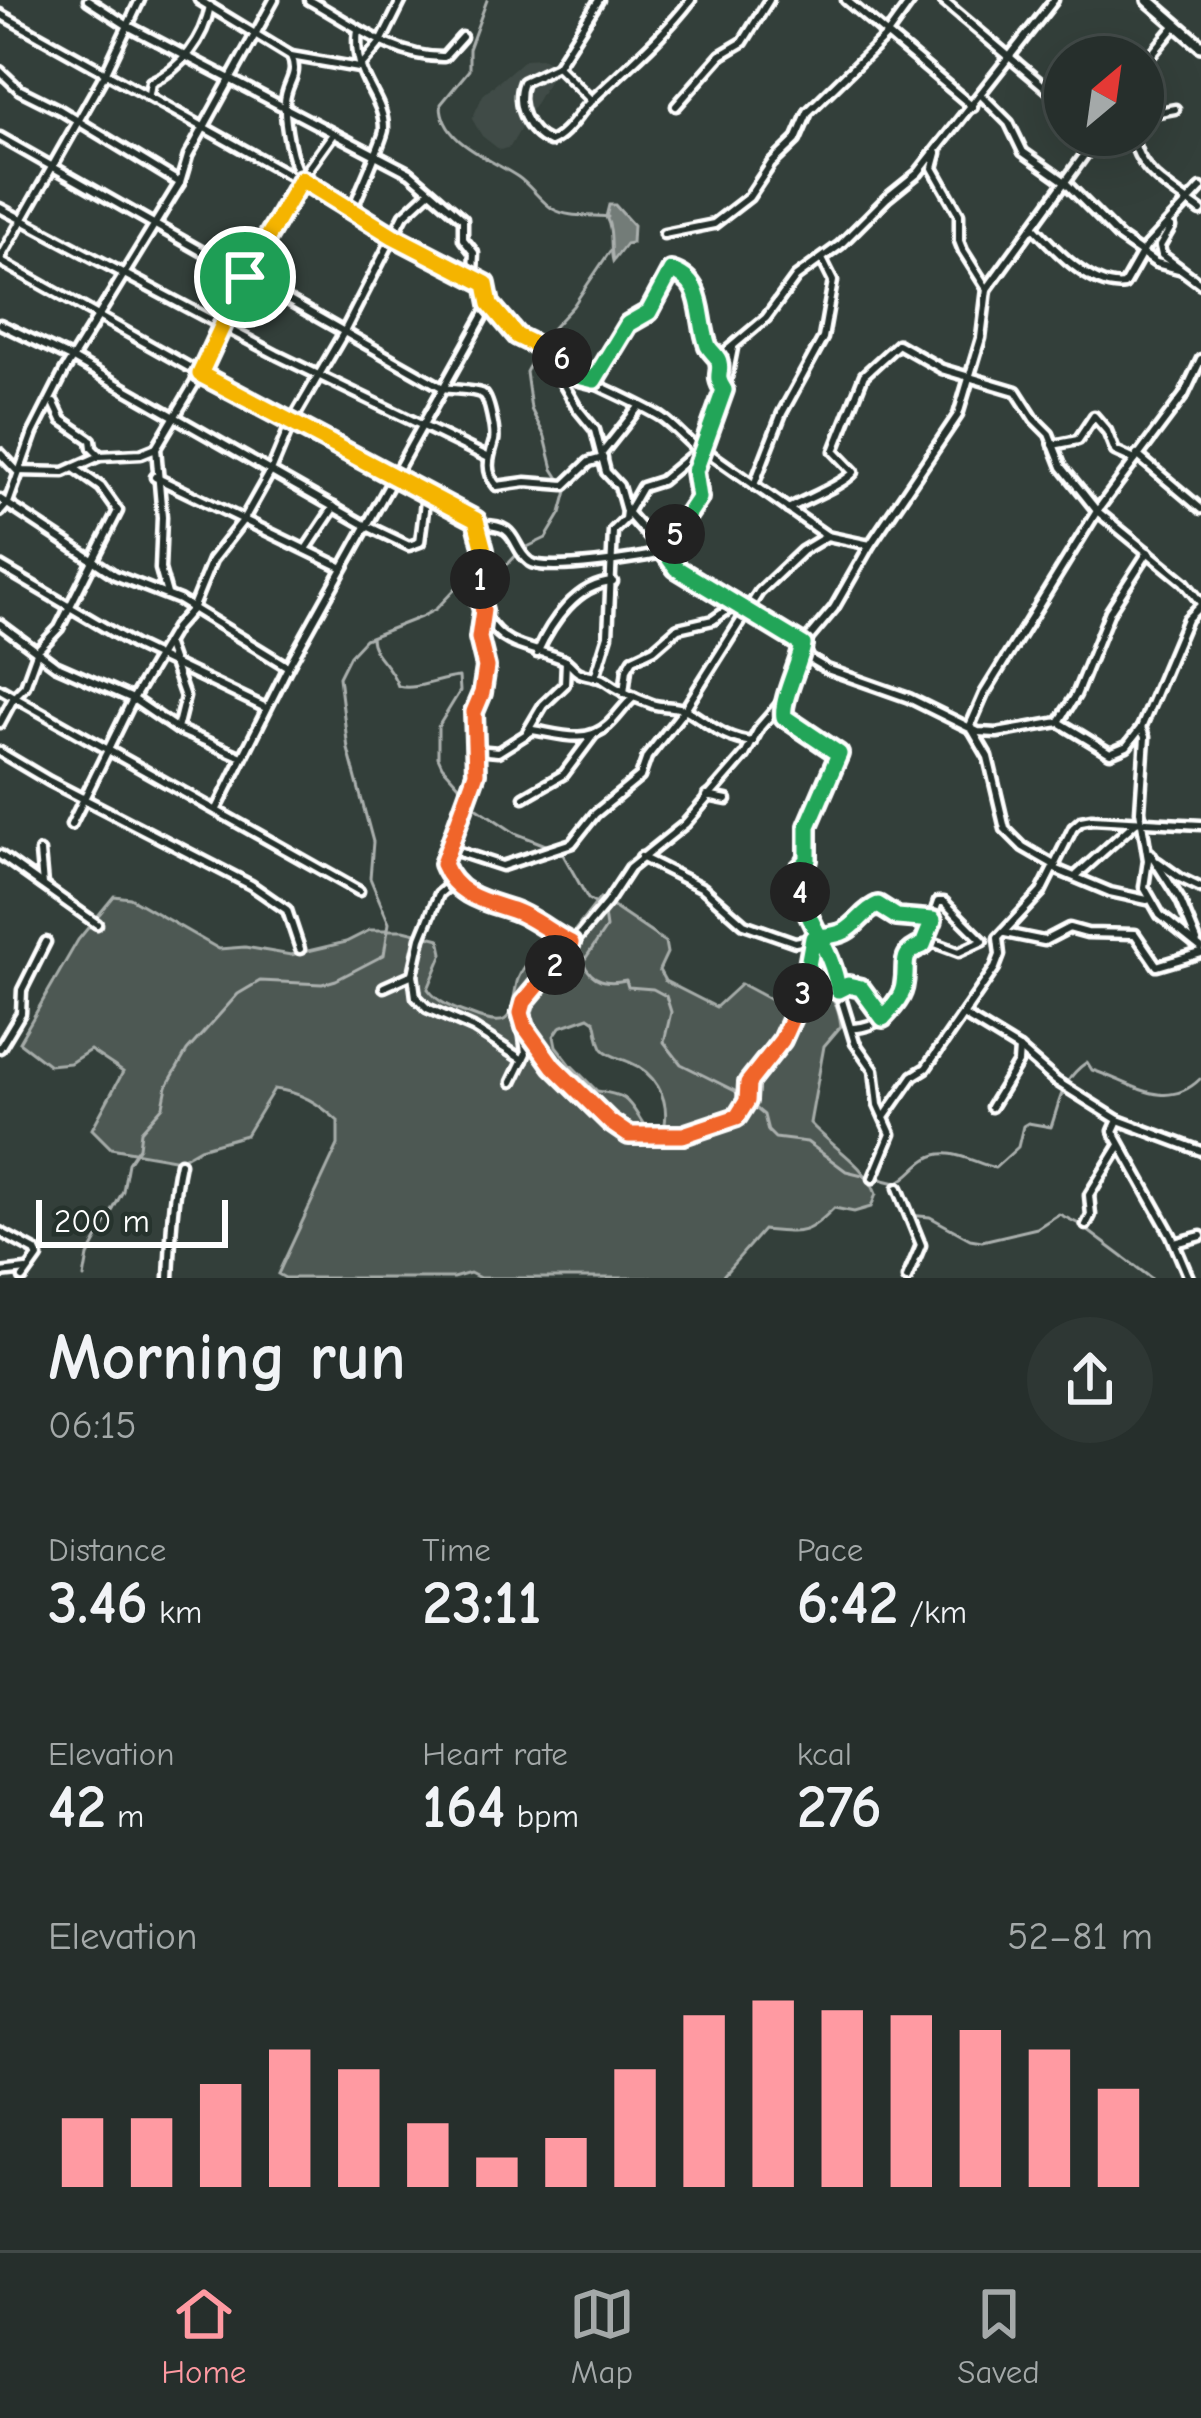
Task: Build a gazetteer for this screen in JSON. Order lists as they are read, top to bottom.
{
  "scale_bar": "200 m",
  "north": "top right",
  "page": {
    "pins": [
      "6",
      "5",
      "1",
      "4",
      "2",
      "3"
    ],
    "scale": "200 m",
    "heading": ["Morning run", "06:15"],
    "stats": [
      ["Distance", "3.46 km"],
      ["Time", "23:11"],
      ["Pace", "6:42 /km"],
      ["Elevation", "42 m"],
      ["Heart rate", "164 bpm"],
      ["kcal", "276"]
    ],
    "chart": ["Elevation", "52–81 m"],
    "tabs": ["Home", "Map", "Saved"]
  }
}
